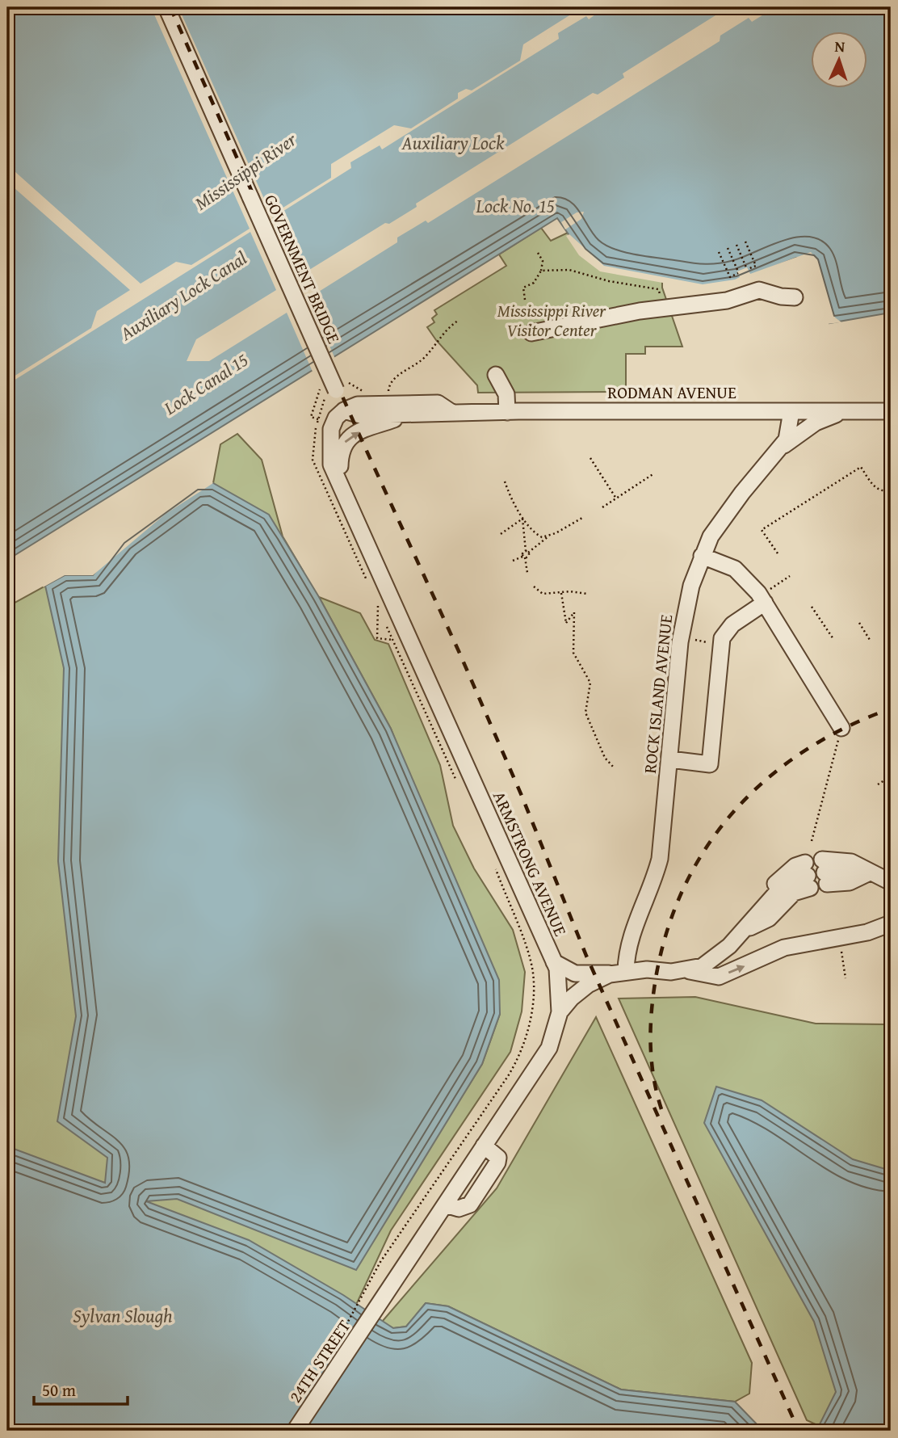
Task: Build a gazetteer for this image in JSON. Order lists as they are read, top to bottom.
{
  "streets": {
    "street": [
      "GOVERNMENT BRIDGE",
      "RODMAN AVENUE",
      "ROCK ISLAND AVENUE",
      "ARMSTRONG AVENUE",
      "24TH STREET"
    ]
  },
  "crossings": [
    ["GOVERNMENT BRIDGE", "RODMAN AVENUE"],
    ["GOVERNMENT BRIDGE", "ARMSTRONG AVENUE"],
    ["RODMAN AVENUE", "ROCK ISLAND AVENUE"],
    ["RODMAN AVENUE", "ARMSTRONG AVENUE"],
    ["ARMSTRONG AVENUE", "24TH STREET"]
  ],
  "water": [
    "Auxiliary Lock",
    "Mississippi River",
    "Lock No. 15",
    "Auxiliary Lock Canal",
    "Lock Canal 15",
    "Sylvan Slough"
  ],
  "parks": ["Mississippi River Visitor Center"],
  "scale_bar": "50 m",
  "north": "top"
}
